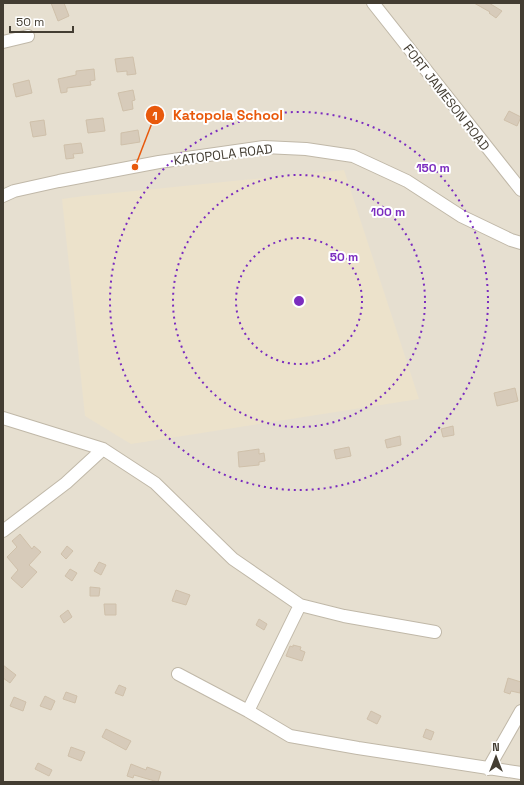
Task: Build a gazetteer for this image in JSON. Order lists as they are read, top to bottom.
{
  "streets": {
    "street": ["FORT JAMESON ROAD", "KATOPOLA ROAD"]
  },
  "places": ["Katopola School"],
  "scale_bar": "50 m",
  "north": "top",
  "rings": ["150 m", "100 m", "50 m"]
}
